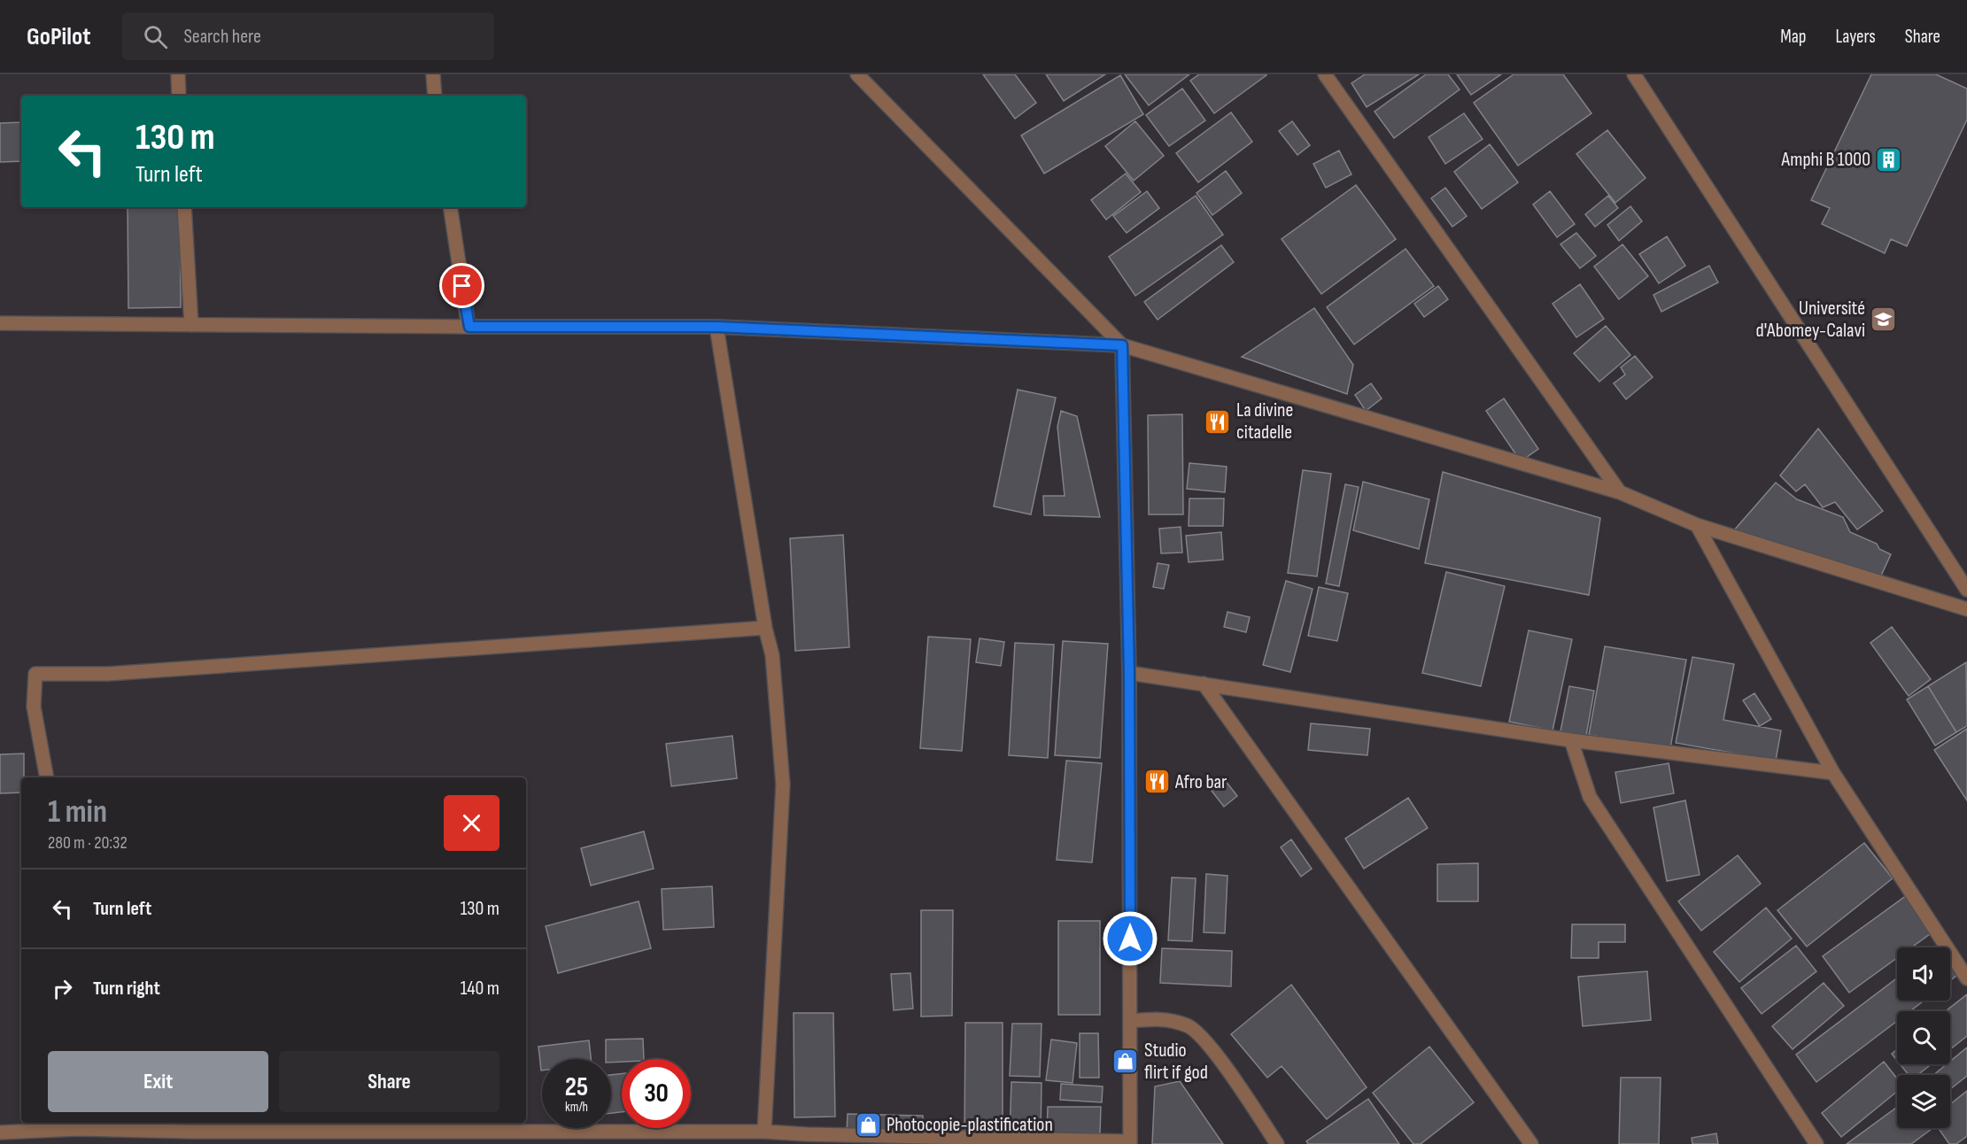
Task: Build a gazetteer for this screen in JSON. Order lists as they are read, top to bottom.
{
  "places": {
    "building": ["Amphi B 1000"],
    "school or university": ["Université d'Abomey-Calavi"],
    "restaurant": ["La divine citadelle", "Afro bar"],
    "shop": ["Studio flirt if god", "Photocopie-plastification"]
  },
  "page": {
    "header": "GoPilot",
    "search": "Search here",
    "nav": ["Map", "Layers", "Share"],
    "turn": ["130 m", "Turn left"],
    "heading": ["1 min", "280 m · 20:32"],
    "list": [
      {
        "name": "Turn left",
        "value": "130 m"
      },
      {
        "name": "Turn right",
        "value": "140 m"
      }
    ],
    "buttons": ["Exit", "Share"],
    "speed": "25 km/h",
    "limit": "30"
  }
}
